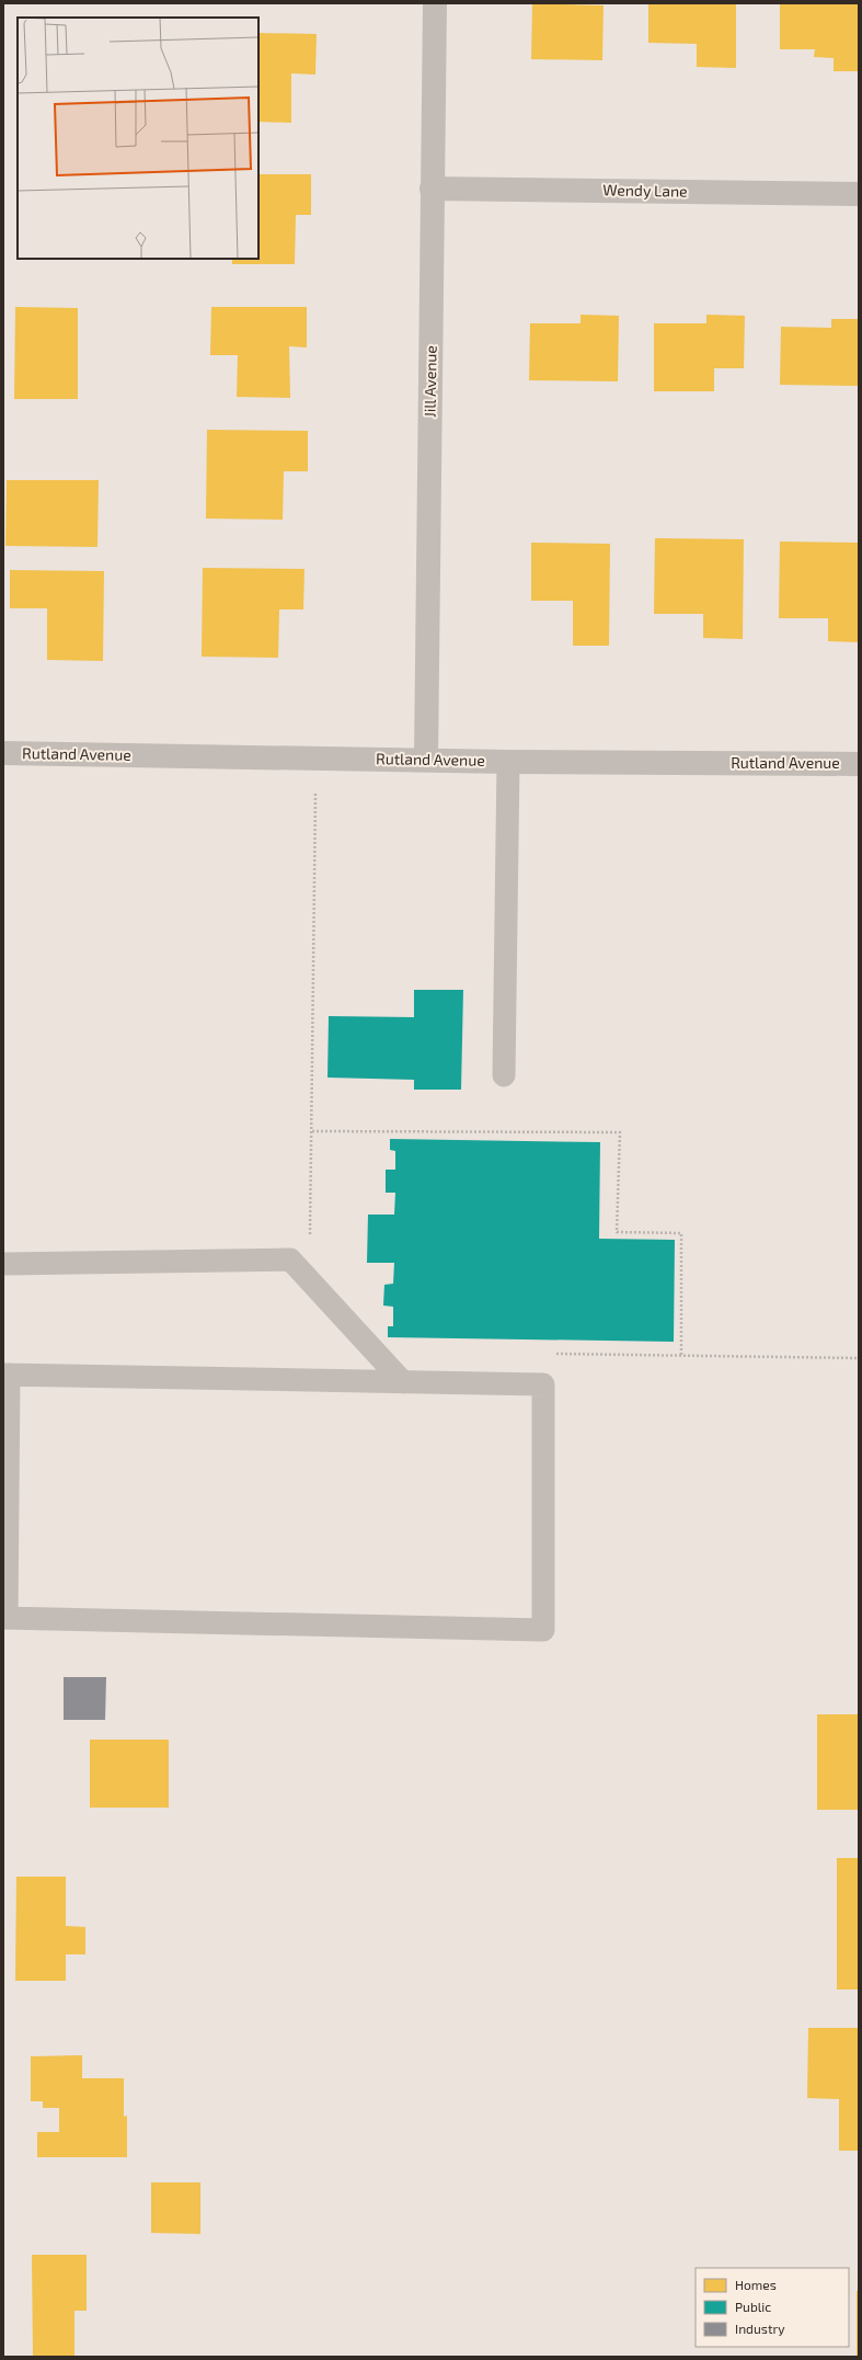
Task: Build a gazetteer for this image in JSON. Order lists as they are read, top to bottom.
{
  "streets": {
    "street": ["Wendy Lane", "Jill Avenue", "Rutland Avenue"]
  },
  "crossings": [
    ["Wendy Lane", "Jill Avenue"],
    ["Jill Avenue", "Rutland Avenue"]
  ],
  "legend": ["Homes", "Public", "Industry"]
}
